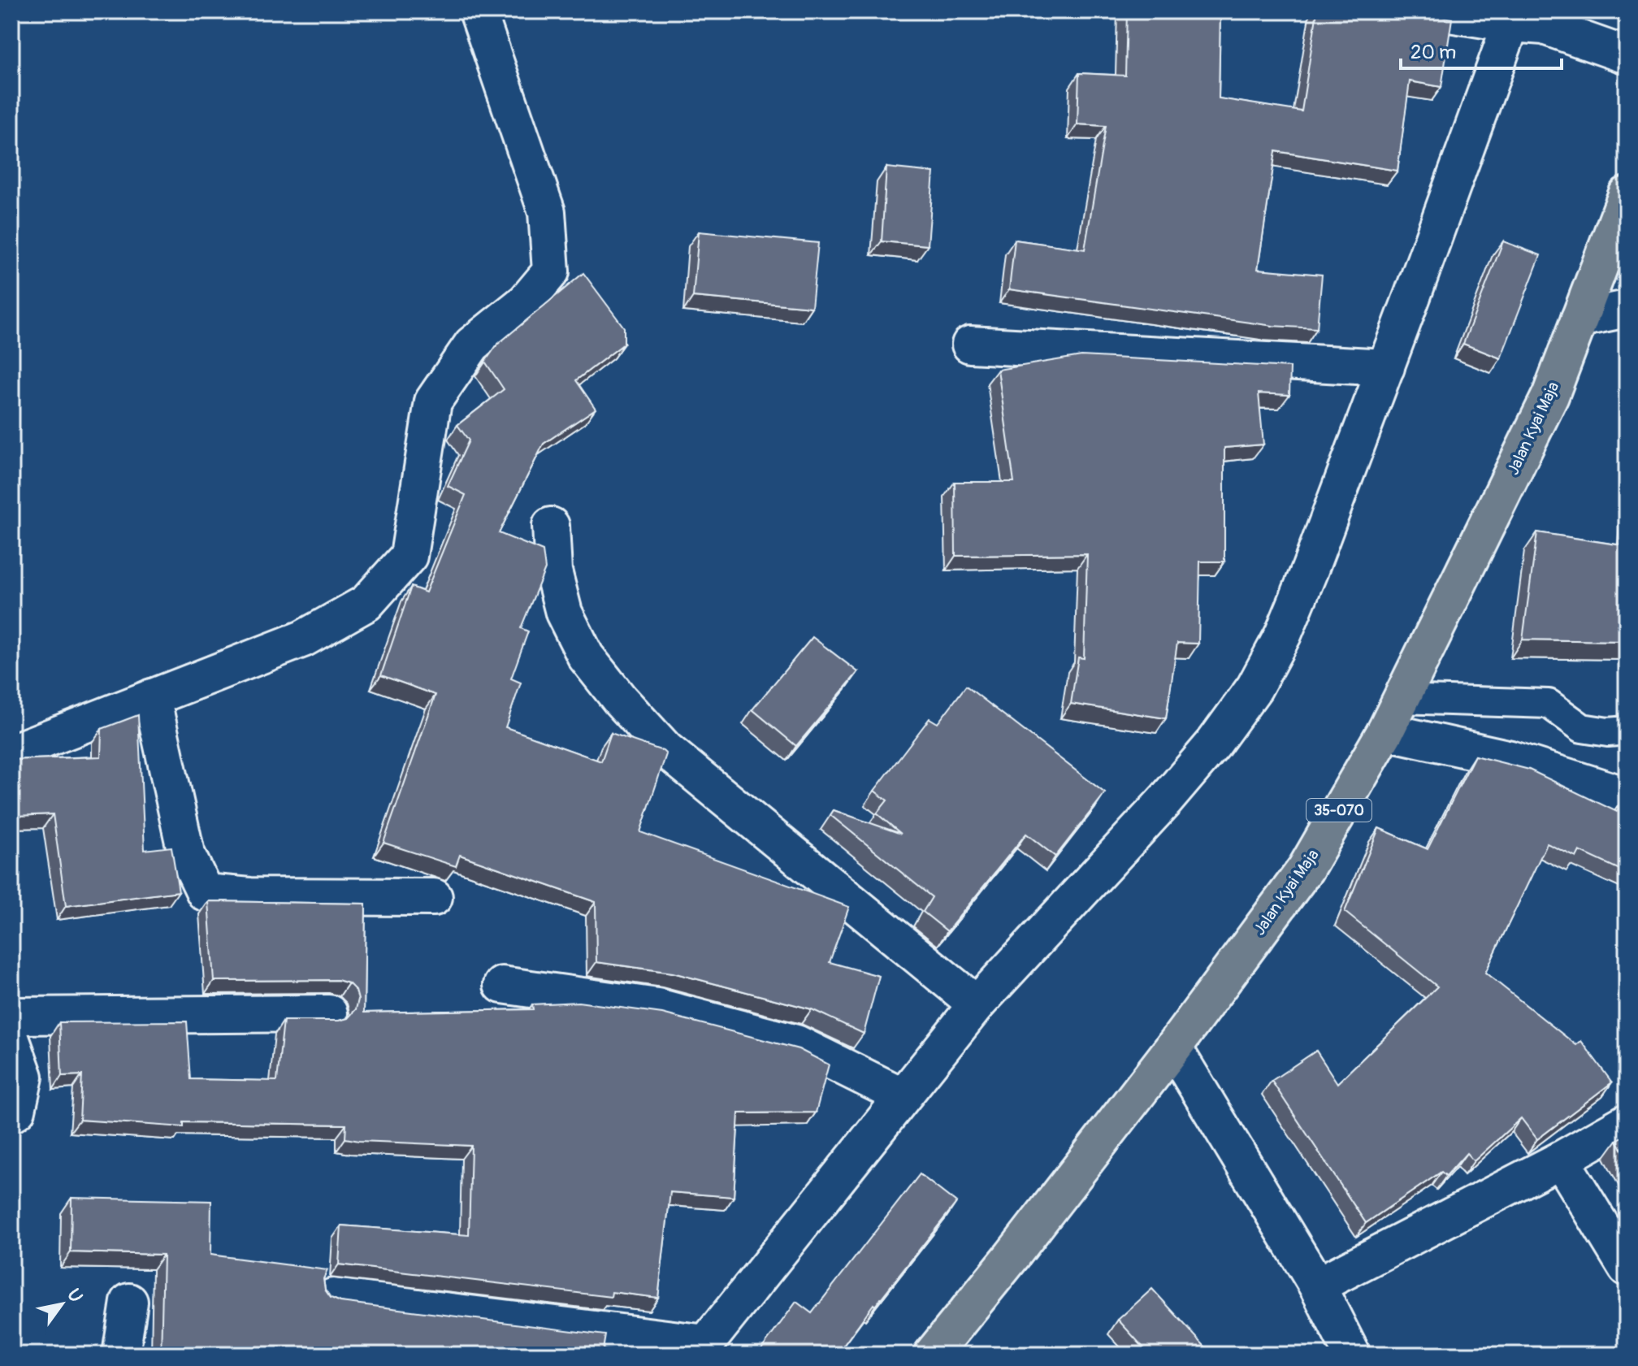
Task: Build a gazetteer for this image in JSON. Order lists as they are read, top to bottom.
{
  "streets": {
    "main road": ["Jalan Kyai Maja", "35-070"]
  },
  "scale_bar": "20 m",
  "north": "top right"
}
